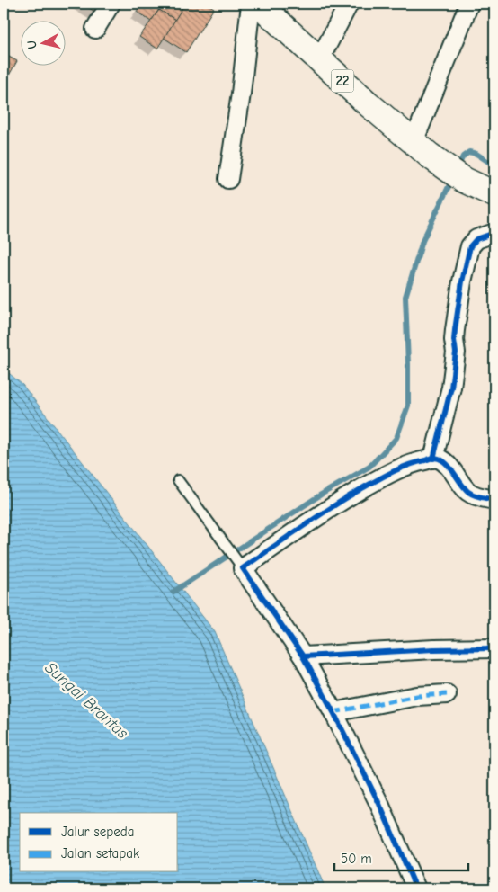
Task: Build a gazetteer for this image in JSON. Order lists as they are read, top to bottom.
{
  "streets": {
    "highway": ["22"]
  },
  "water": ["Sungai Brantas"],
  "legend": ["Jalur sepeda", "Jalan setapak"],
  "scale_bar": "50 m",
  "north": "left"
}
